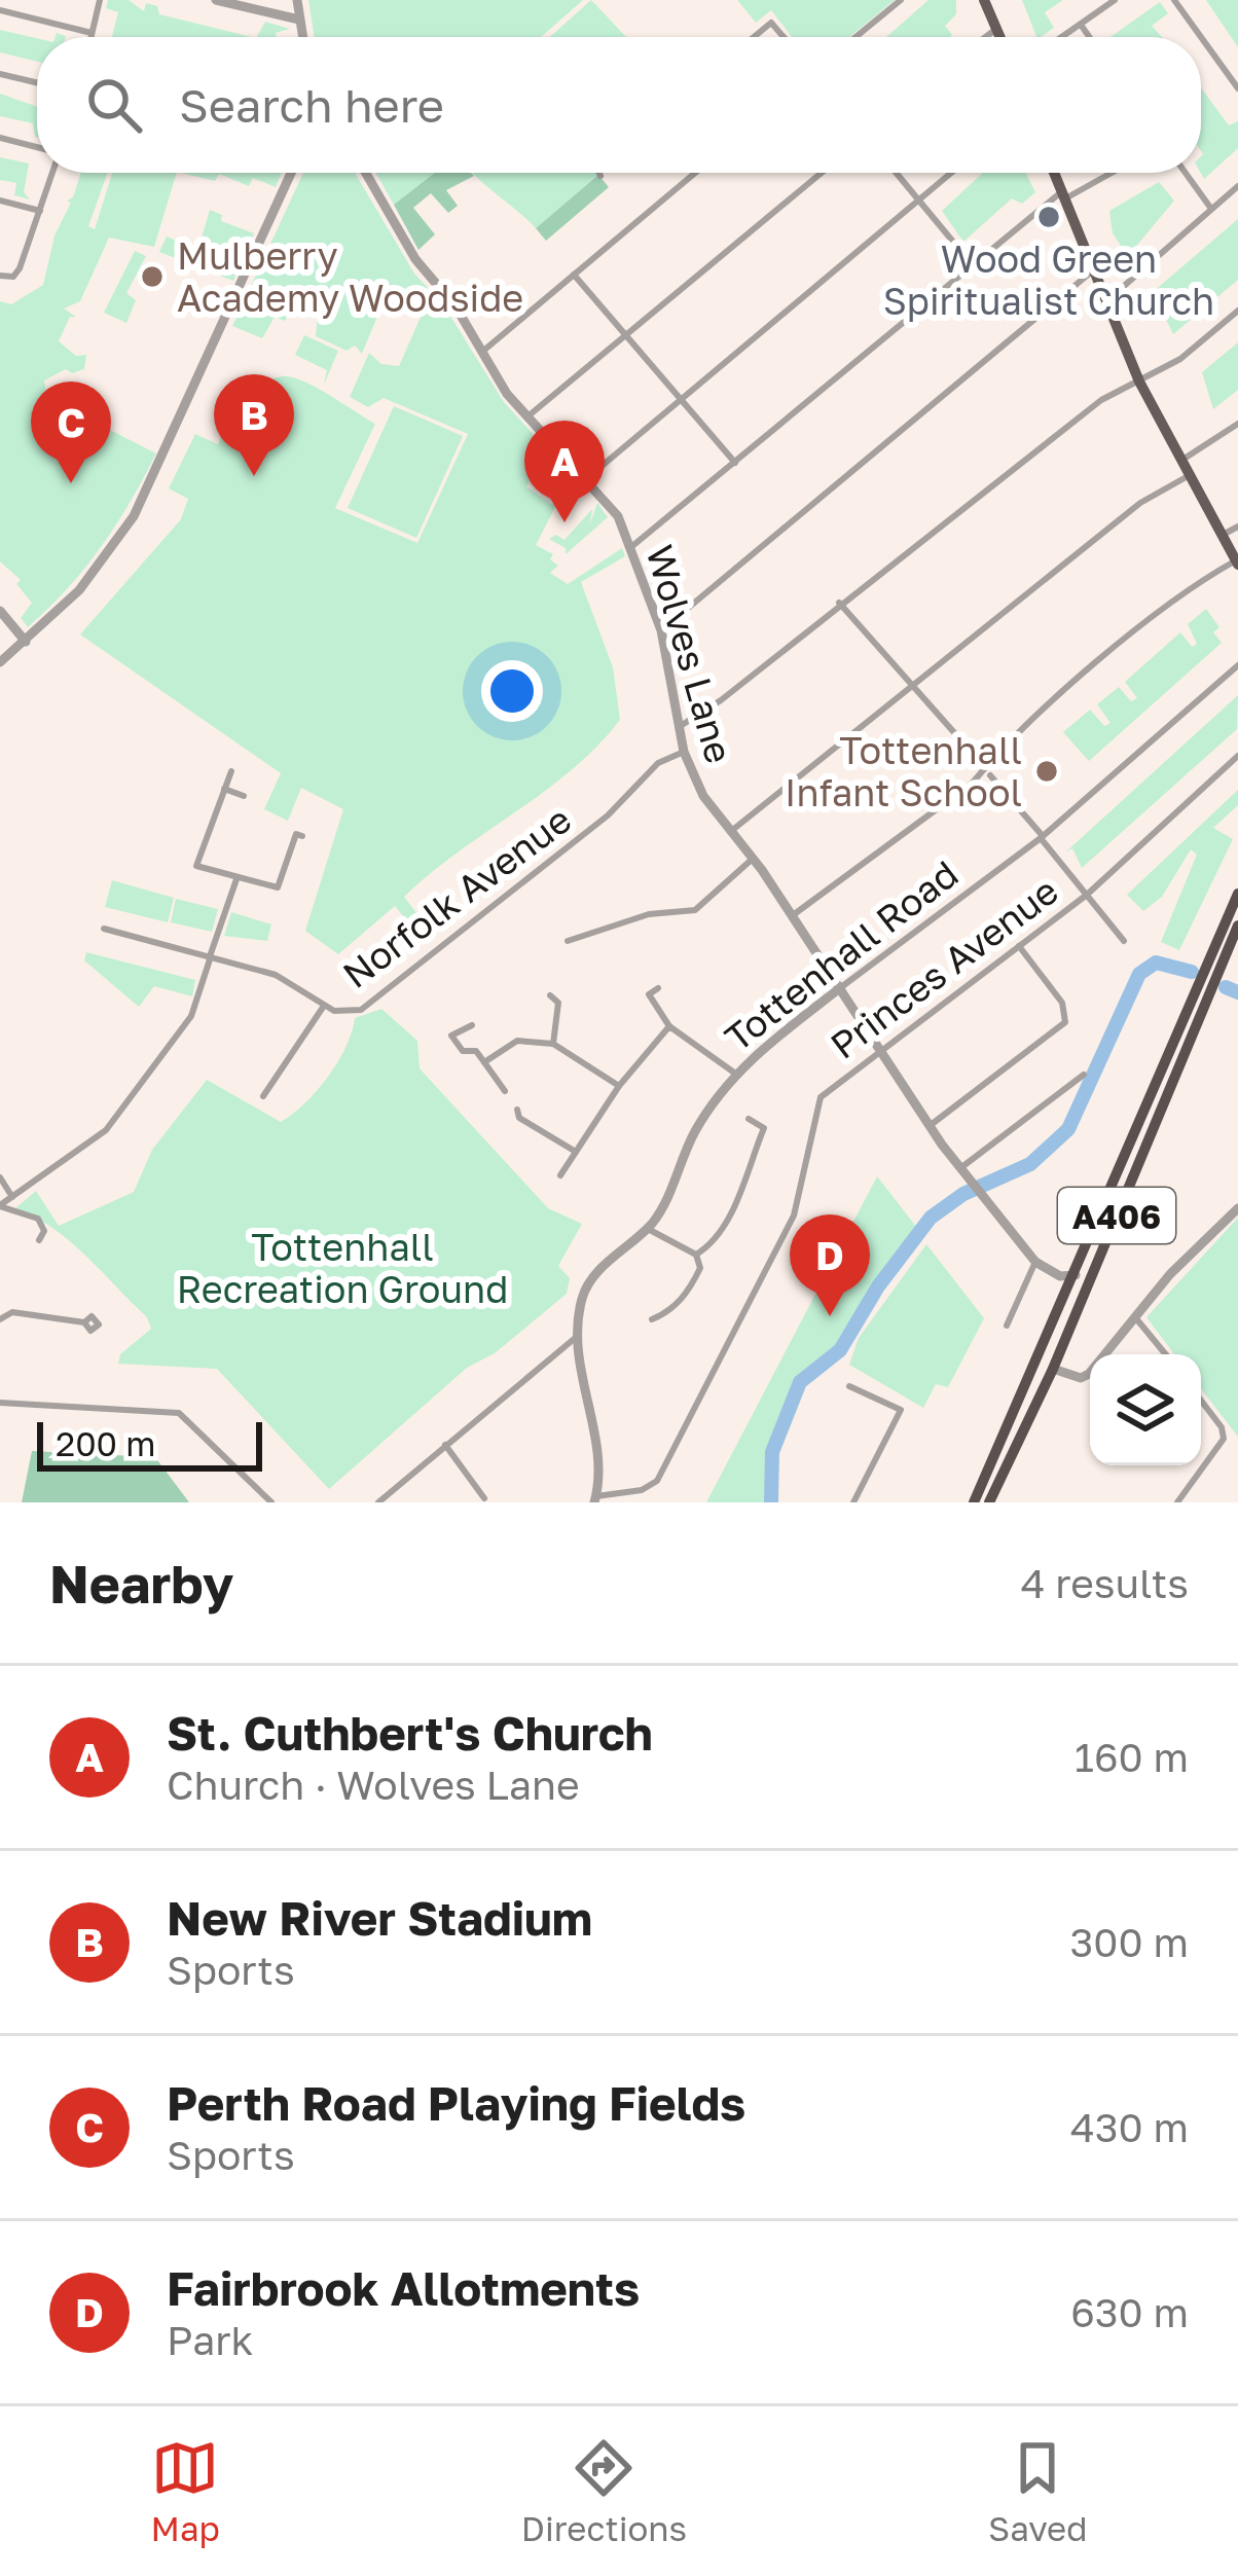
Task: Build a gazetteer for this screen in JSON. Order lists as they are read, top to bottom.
{
  "streets": {
    "highway": ["A406"],
    "street": [
      "Wolves Lane",
      "Norfolk Avenue",
      "Tottenhall Road",
      "Princes Avenue"
    ]
  },
  "crossings": [
    ["Wolves Lane", "Norfolk Avenue"],
    ["Wolves Lane", "Tottenhall Road"],
    ["Wolves Lane", "Princes Avenue"],
    ["Tottenhall Road", "Princes Avenue"]
  ],
  "parks": ["Tottenhall Recreation Ground"],
  "places": ["Wood Green Spiritualist Church", "Mulberry Academy Woodside", "Tottenhall Infant School"],
  "scale_bar": "200 m",
  "page": {
    "search": "Search here",
    "pins": [
      "B",
      "C",
      "A",
      "D"
    ],
    "scale": "200 m",
    "heading": ["Nearby", "4 results"],
    "list": [
      {
        "mark": "A",
        "name": "St. Cuthbert's Church",
        "note": "Church · Wolves Lane",
        "value": "160 m"
      },
      {
        "mark": "B",
        "name": "New River Stadium",
        "note": "Sports",
        "value": "300 m"
      },
      {
        "mark": "C",
        "name": "Perth Road Playing Fields",
        "note": "Sports",
        "value": "430 m"
      },
      {
        "mark": "D",
        "name": "Fairbrook Allotments",
        "note": "Park",
        "value": "630 m"
      }
    ],
    "nav": ["Map", "Directions", "Saved"]
  }
}
